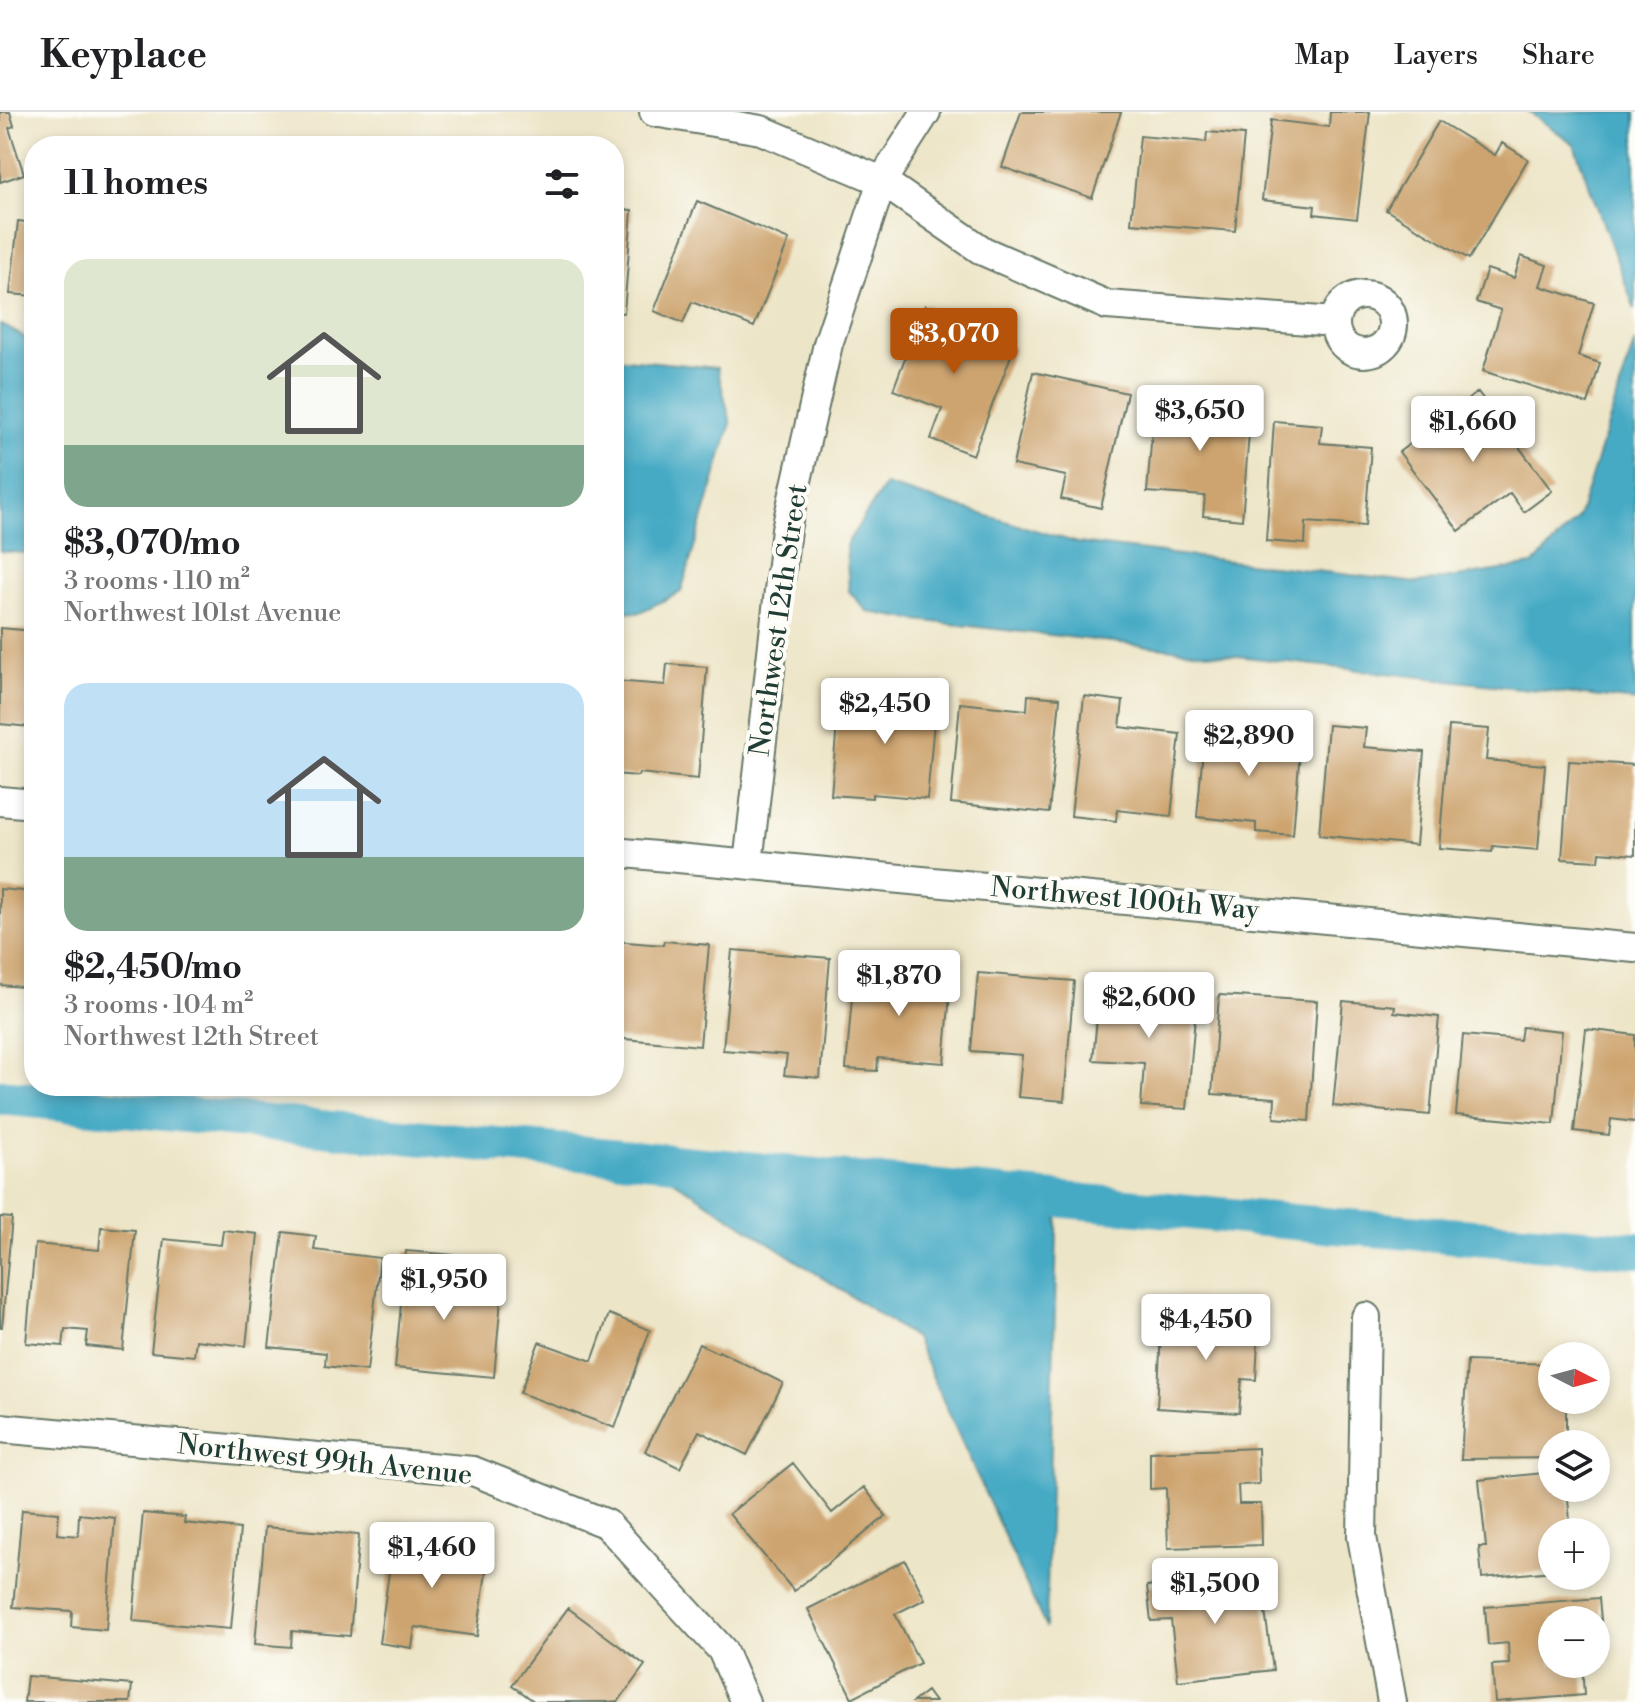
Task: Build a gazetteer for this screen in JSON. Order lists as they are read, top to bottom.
{
  "streets": {
    "street": ["Northwest 12th Street", "Northwest 100th Way", "Northwest 99th Avenue"]
  },
  "crossings": [
    ["Northwest 12th Street", "Northwest 100th Way"]
  ],
  "north": "right",
  "page": {
    "header": "Keyplace",
    "nav": ["Map", "Layers", "Share"],
    "heading": "11 homes",
    "list": [
      {
        "name": "$3,070/mo",
        "note": "3 rooms · 110 m² · Northwest 101st Avenue"
      },
      {
        "name": "$2,450/mo",
        "note": "3 rooms · 104 m² · Northwest 12th Street"
      }
    ],
    "price": [
      "$3,070",
      "$3,650",
      "$1,660",
      "$2,450",
      "$2,890",
      "$1,870",
      "$2,600",
      "$1,950",
      "$4,450",
      "$1,460",
      "$1,500"
    ],
    "map_buttons": ["+", "−"]
  }
}
